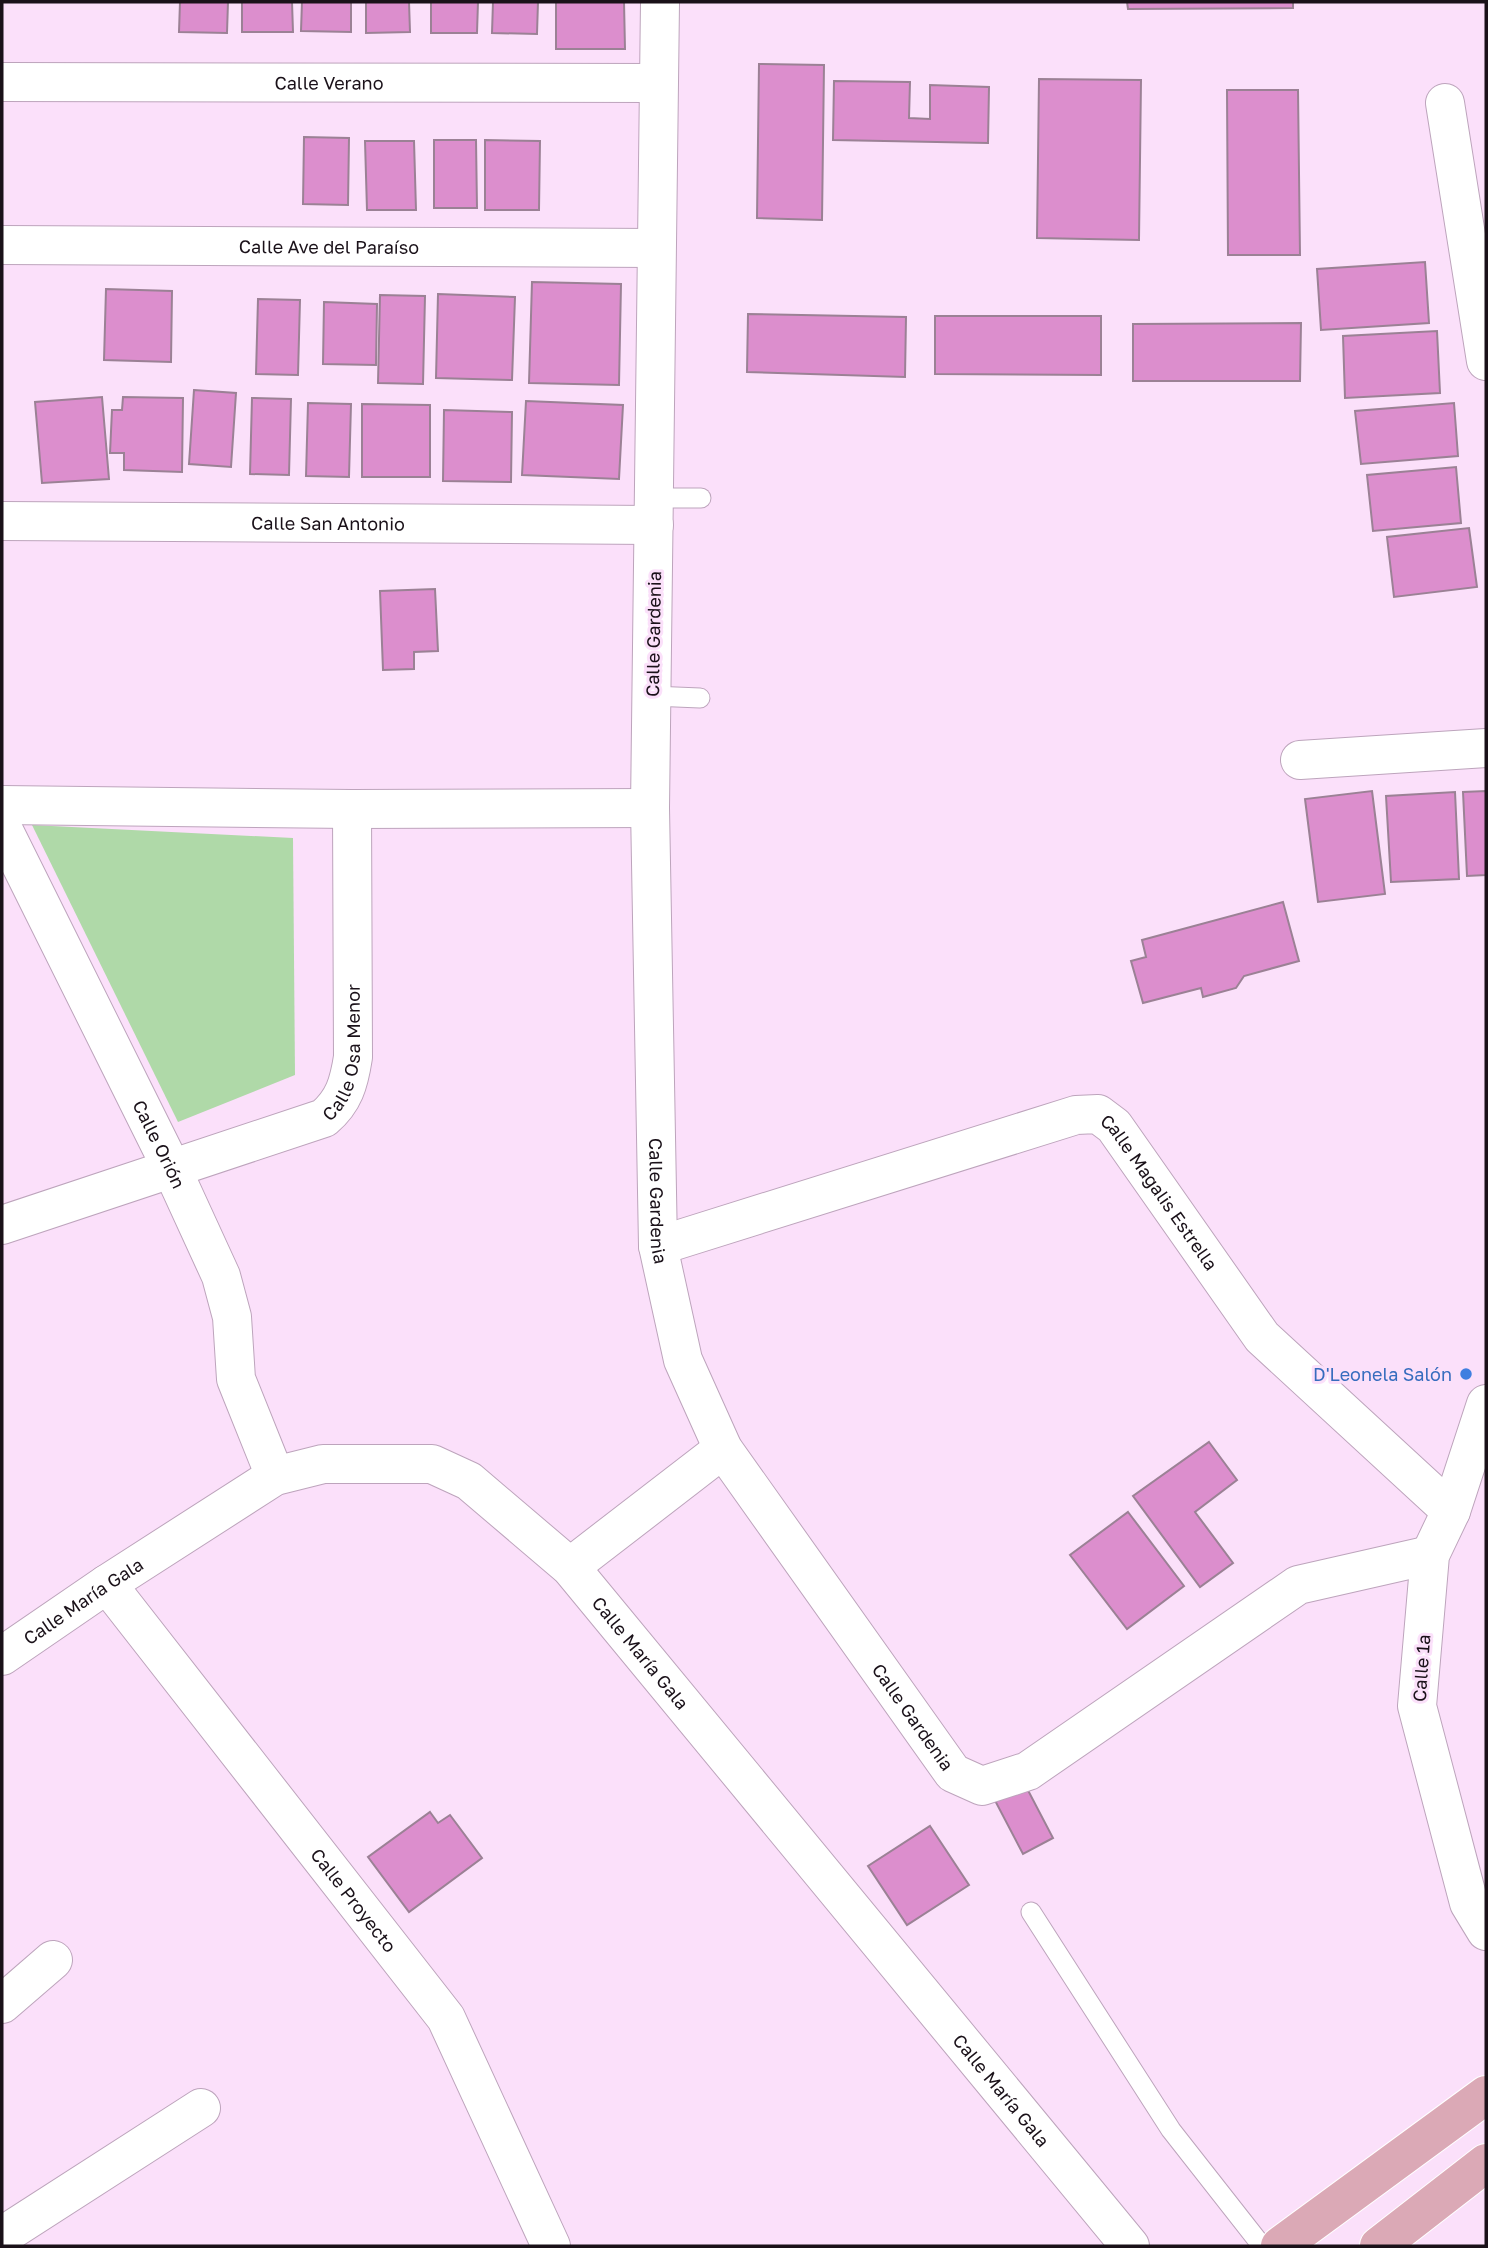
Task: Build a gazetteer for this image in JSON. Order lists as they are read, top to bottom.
{
  "streets": {
    "street": [
      "Calle Verano",
      "Calle Ave del Paraíso",
      "Calle San Antonio",
      "Calle Gardenia",
      "Calle Osa Menor",
      "Calle Orión",
      "Calle Magalis Estrella",
      "Calle María Gala",
      "Calle 1a",
      "Calle Proyecto"
    ]
  },
  "crossings": [
    ["Calle Verano", "Calle Gardenia"],
    ["Calle Ave del Paraíso", "Calle Gardenia"],
    ["Calle San Antonio", "Calle Gardenia"],
    ["Calle Gardenia", "Calle Magalis Estrella"],
    ["Calle Gardenia", "Calle 1a"],
    ["Calle Osa Menor", "Calle Orión"],
    ["Calle Orión", "Calle María Gala"],
    ["Calle Magalis Estrella", "Calle 1a"],
    ["Calle María Gala", "Calle Proyecto"]
  ],
  "places": ["D'Leonela Salón"]
}
